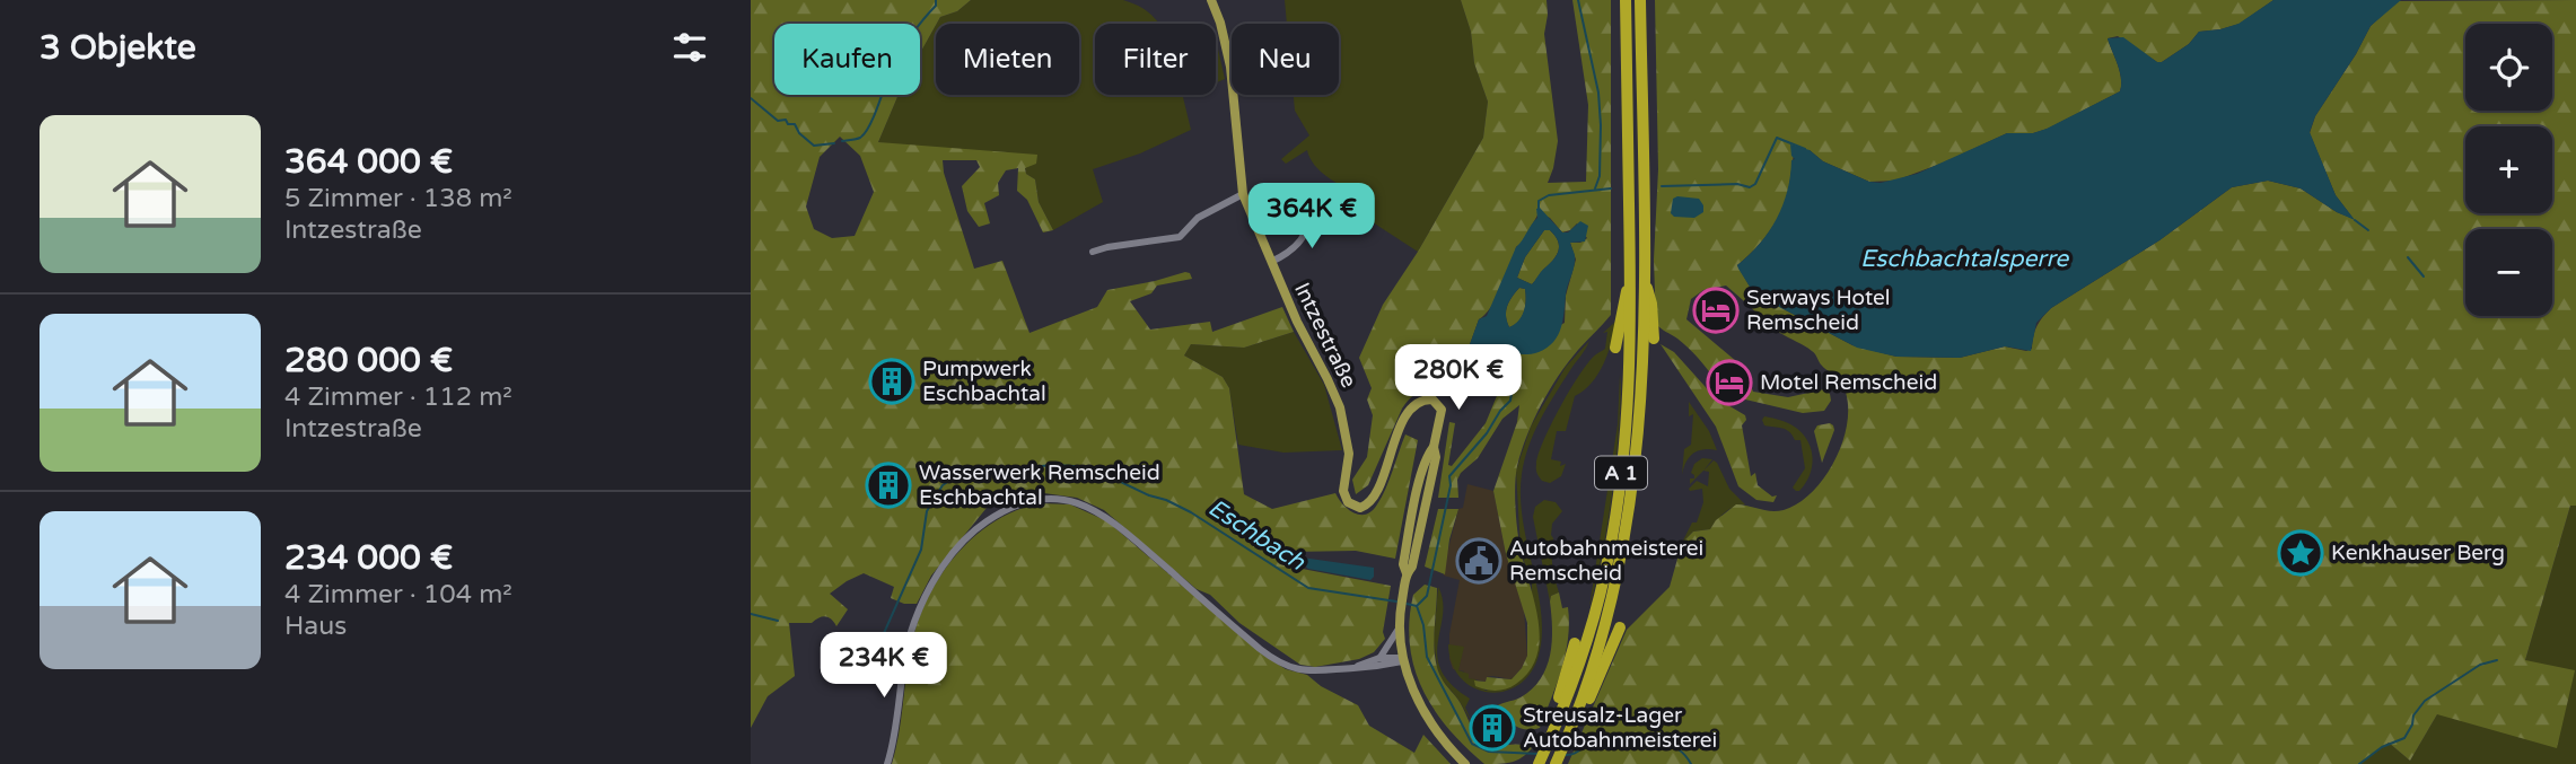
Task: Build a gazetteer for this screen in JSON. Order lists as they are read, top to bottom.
{
  "streets": {
    "highway": ["A 1"],
    "main road": ["Intzestraße"]
  },
  "water": ["Eschbachtalsperre", "Eschbach"],
  "places": {
    "hotel": ["Serways Hotel Remscheid", "Motel Remscheid"],
    "building": ["Pumpwerk Eschbachtal", "Wasserwerk Remscheid Eschbachtal", "Streusalz-Lager Autobahnmeisterei"],
    "place": ["Kenkhauser Berg"],
    "public building": ["Autobahnmeisterei Remscheid"]
  },
  "page": {
    "heading": "3 Objekte",
    "map_buttons": ["+", "−"],
    "chip": [
      "Kaufen",
      "Mieten",
      "Filter",
      "Neu"
    ],
    "list": [
      {
        "name": "364 000 €",
        "note": "5 Zimmer · 138 m² · Intzestraße"
      },
      {
        "name": "280 000 €",
        "note": "4 Zimmer · 112 m² · Intzestraße"
      },
      {
        "name": "234 000 €",
        "note": "4 Zimmer · 104 m² · Haus"
      }
    ],
    "price": ["364K €", "280K €", "234K €"]
  }
}
